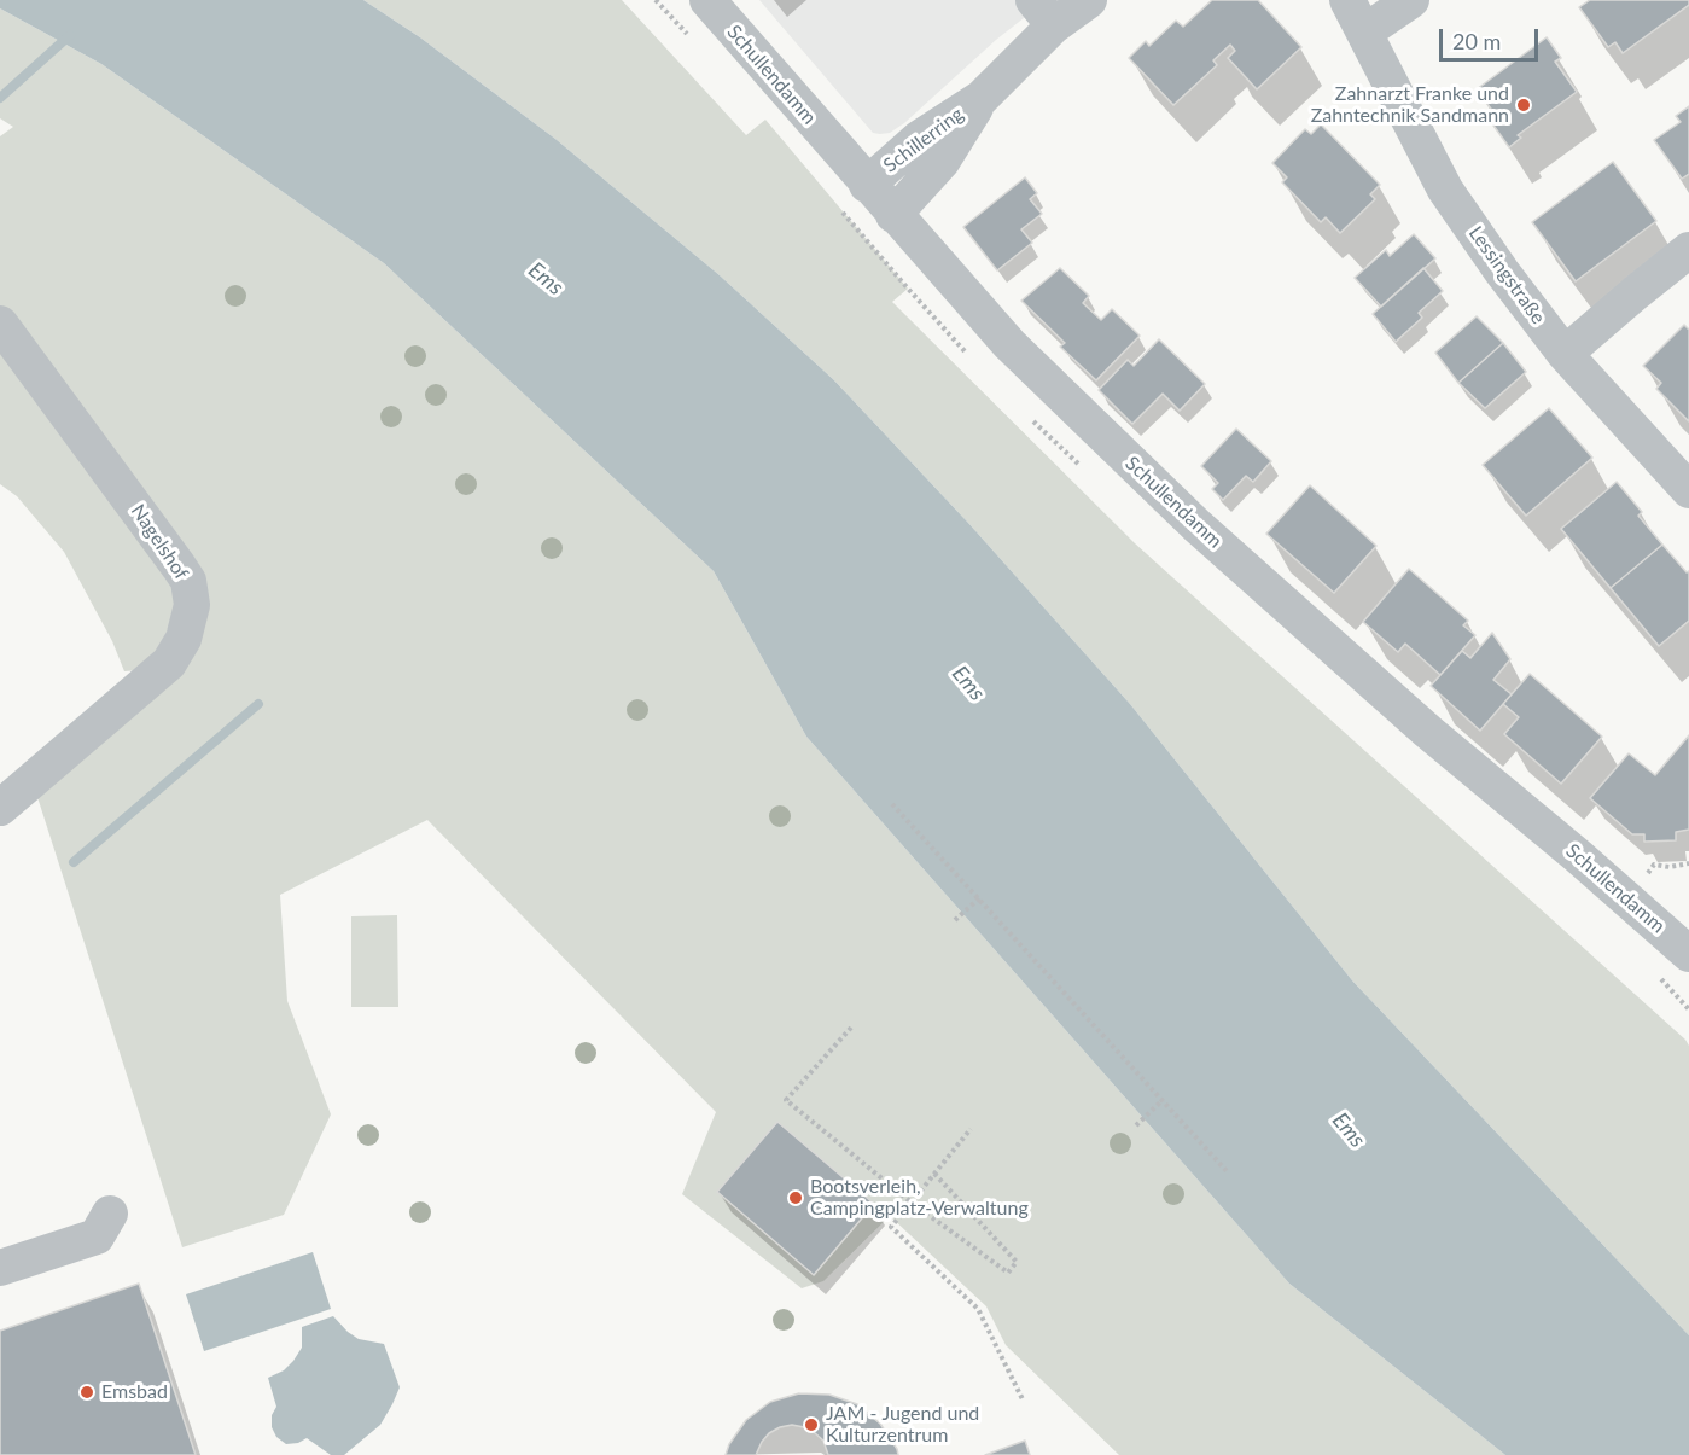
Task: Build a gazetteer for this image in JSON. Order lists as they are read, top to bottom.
{
  "streets": {
    "street": [
      "Schullendamm",
      "Schillerring",
      "Lessingstraße",
      "Nagelshof"
    ]
  },
  "crossings": [
    ["Schullendamm", "Schillerring"]
  ],
  "water": ["Ems"],
  "places": [
    "Zahnarzt Franke und Zahntechnik Sandmann",
    "Bootsverleih, Campingplatz-Verwaltung",
    "Emsbad",
    "JAM - Jugend und Kulturzentrum"
  ],
  "scale_bar": "20 m"
}
